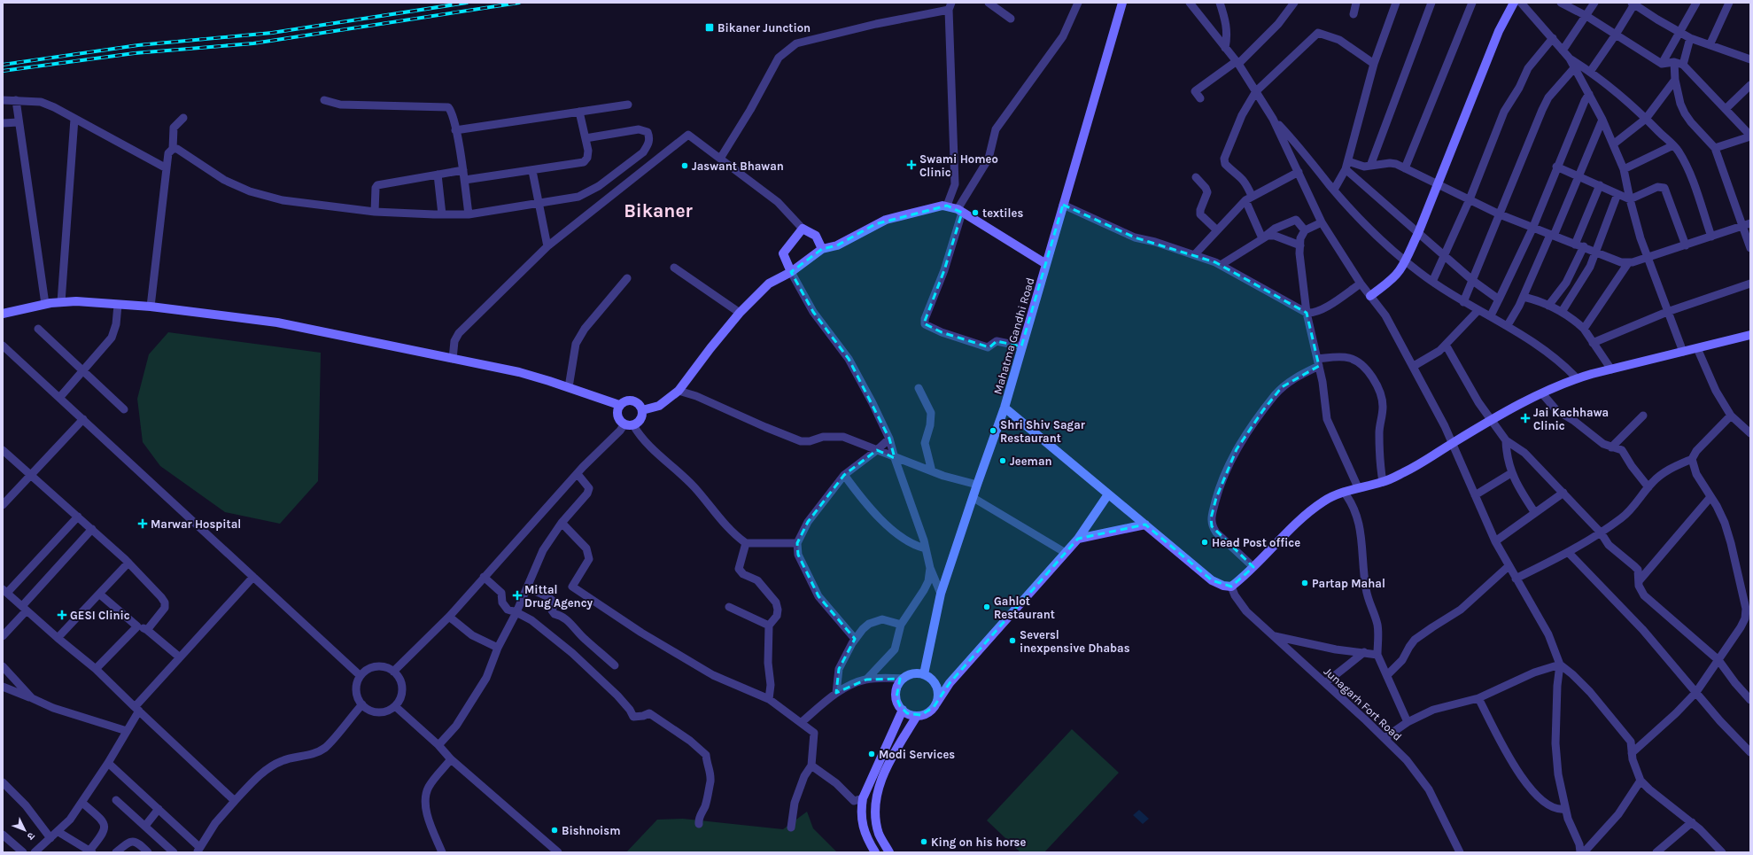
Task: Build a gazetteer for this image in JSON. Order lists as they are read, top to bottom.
{
  "streets": {
    "street": ["Mahatma Gandhi Road", "Junagarh Fort Road"]
  },
  "districts": ["Bikaner"],
  "places": {
    "transit": ["Bikaner Junction"],
    "health": [
      "Swami Homeo Clinic",
      "Jai Kachhawa Clinic",
      "Marwar Hospital",
      "Mittal Drug Agency",
      "GESI Clinic"
    ],
    "other": [
      "Jaswant Bhawan",
      "textiles",
      "Shri Shiv Sagar Restaurant",
      "Jeeman",
      "Head Post office",
      "Partap Mahal",
      "Gahlot Restaurant",
      "Seversl inexpensive Dhabas",
      "Modi Services",
      "Bishnoism",
      "King on his horse"
    ]
  },
  "north": "bottom right"
}
